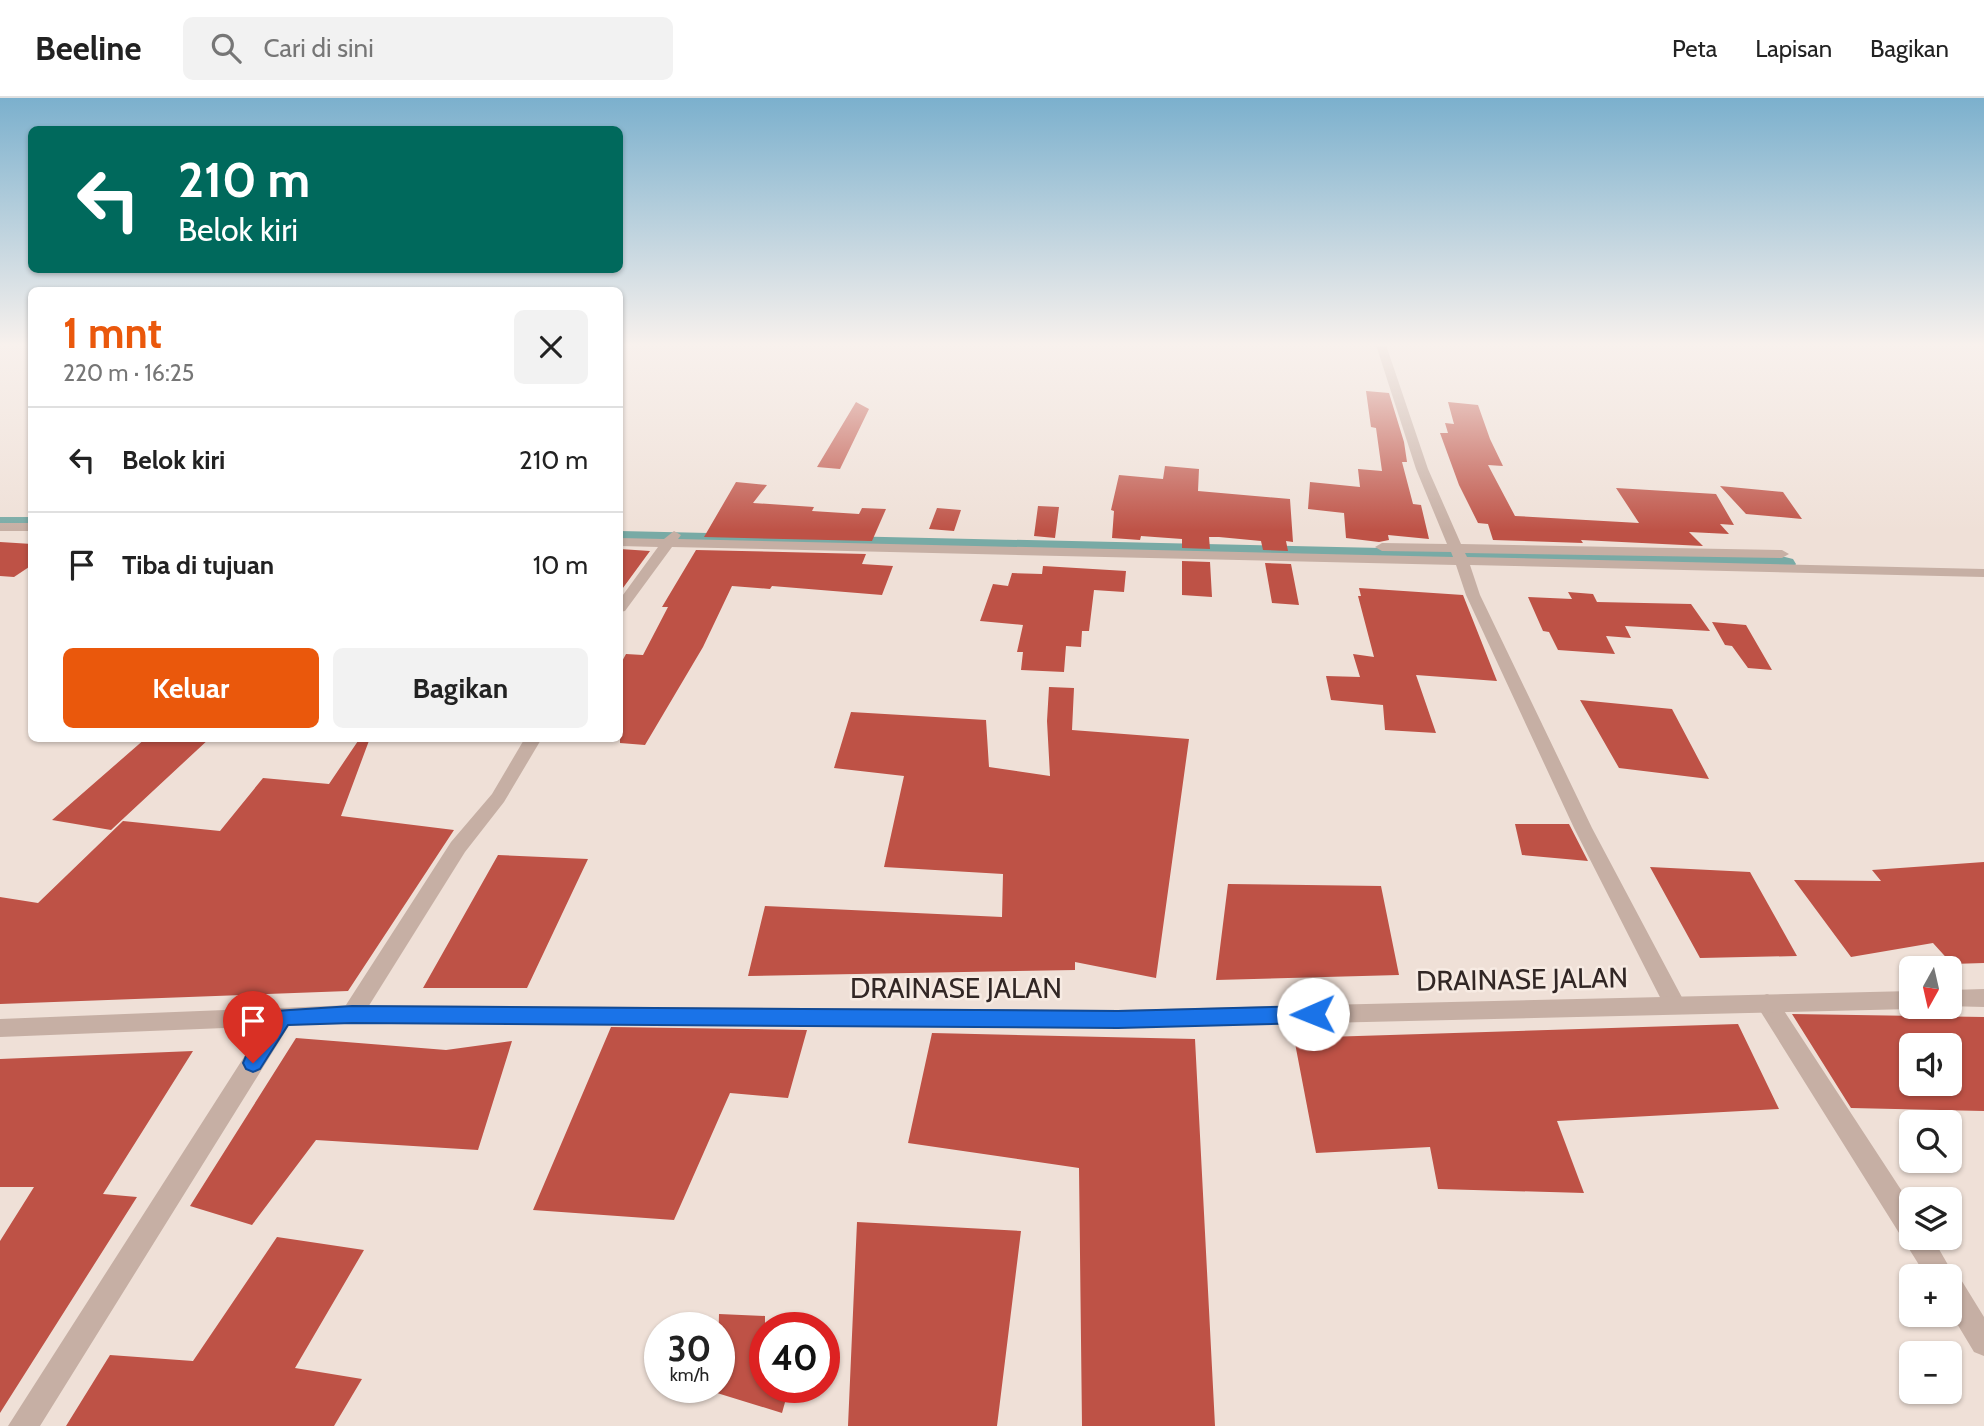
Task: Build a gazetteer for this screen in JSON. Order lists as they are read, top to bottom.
{
  "streets": {
    "street": ["DRAINASE JALAN"]
  },
  "north": "bottom",
  "page": {
    "header": "Beeline",
    "search": "Cari di sini",
    "nav": ["Peta", "Lapisan", "Bagikan"],
    "turn": ["210 m", "Belok kiri"],
    "heading": ["1 mnt", "220 m · 16:25"],
    "list": [
      {
        "name": "Belok kiri",
        "value": "210 m"
      },
      {
        "name": "Tiba di tujuan",
        "value": "10 m"
      }
    ],
    "buttons": ["Keluar", "Bagikan"],
    "map_buttons": ["+", "−"],
    "speed": "30 km/h",
    "limit": "40"
  }
}
